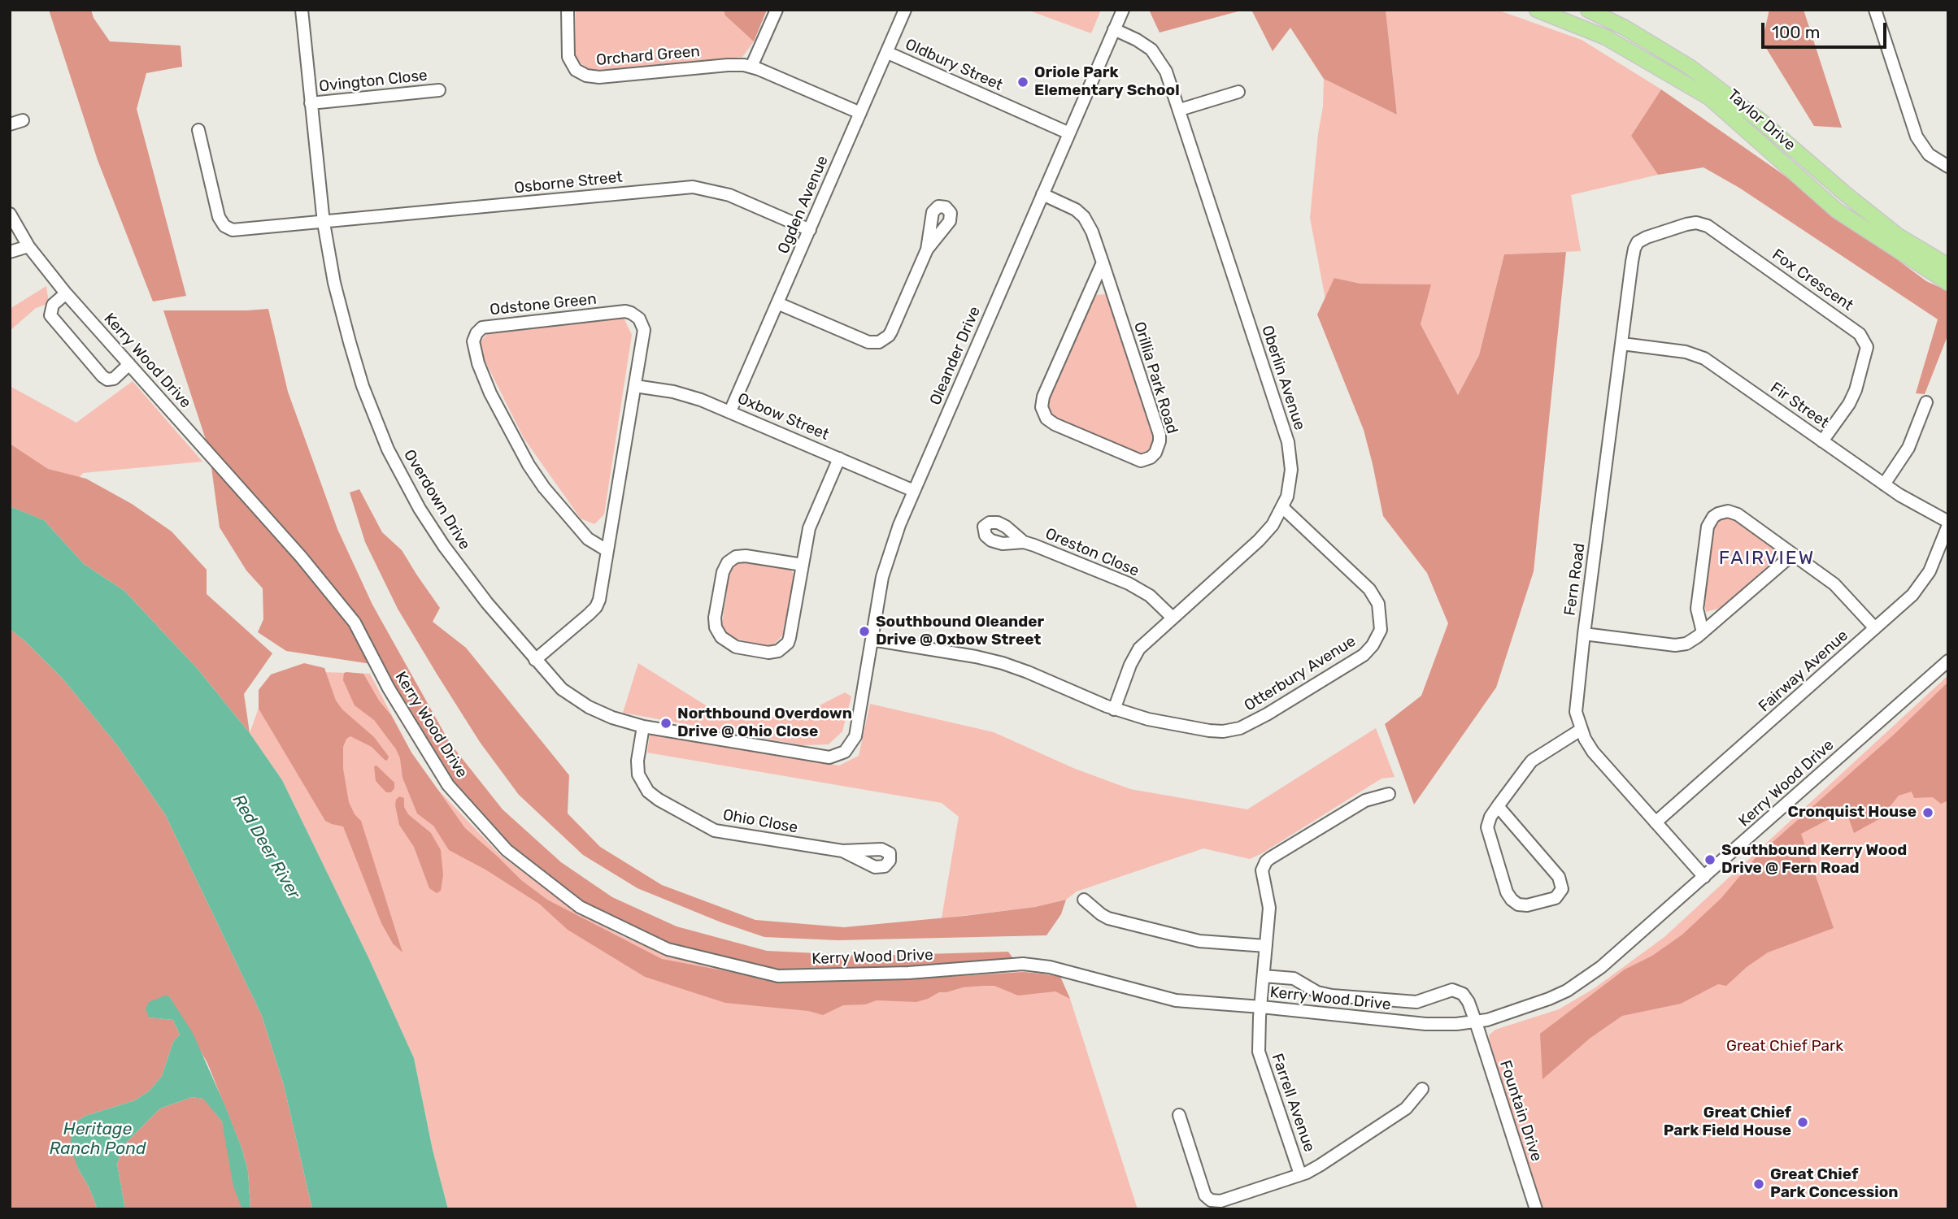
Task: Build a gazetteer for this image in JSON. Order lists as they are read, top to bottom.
{
  "streets": {
    "main road": ["Taylor Drive"],
    "street": [
      "Orchard Green",
      "Oldbury Street",
      "Ovington Close",
      "Osborne Street",
      "Ogden Avenue",
      "Fox Crescent",
      "Odstone Green",
      "Oleander Drive",
      "Kerry Wood Drive",
      "Orillia Park Road",
      "Oberlin Avenue",
      "Fir Street",
      "Oxbow Street",
      "Overdown Drive",
      "Oreston Close",
      "Fern Road",
      "Fairway Avenue",
      "Otterbury Avenue",
      "Ohio Close",
      "Farrell Avenue",
      "Fountain Drive"
    ]
  },
  "crossings": [
    ["Orchard Green", "Ogden Avenue"],
    ["Oldbury Street", "Ogden Avenue"],
    ["Oldbury Street", "Oleander Drive"],
    ["Ovington Close", "Overdown Drive"],
    ["Osborne Street", "Ogden Avenue"],
    ["Osborne Street", "Overdown Drive"],
    ["Ogden Avenue", "Oxbow Street"],
    ["Fox Crescent", "Fir Street"],
    ["Fox Crescent", "Fern Road"],
    ["Odstone Green", "Oxbow Street"],
    ["Odstone Green", "Overdown Drive"],
    ["Oleander Drive", "Orillia Park Road"],
    ["Oleander Drive", "Oberlin Avenue"],
    ["Oleander Drive", "Oxbow Street"],
    ["Oleander Drive", "Overdown Drive"],
    ["Oleander Drive", "Otterbury Avenue"],
    ["Kerry Wood Drive", "Fern Road"],
    ["Kerry Wood Drive", "Farrell Avenue"],
    ["Kerry Wood Drive", "Fountain Drive"],
    ["Oberlin Avenue", "Oreston Close"],
    ["Oberlin Avenue", "Otterbury Avenue"],
    ["Fir Street", "Fern Road"],
    ["Fir Street", "Fairway Avenue"],
    ["Overdown Drive", "Ohio Close"],
    ["Fern Road", "Fairway Avenue"],
    ["Farrell Avenue", "Fountain Drive"]
  ],
  "districts": ["FAIRVIEW"],
  "water": ["Red Deer River", "Heritage Ranch Pond"],
  "parks": ["Great Chief Park"],
  "places": [
    "Oriole Park Elementary School",
    "Southbound Oleander Drive @ Oxbow Street",
    "Northbound Overdown Drive @ Ohio Close",
    "Cronquist House",
    "Southbound Kerry Wood Drive @ Fern Road",
    "Great Chief Park Field House",
    "Great Chief Park Concession"
  ],
  "scale_bar": "100 m"
}
